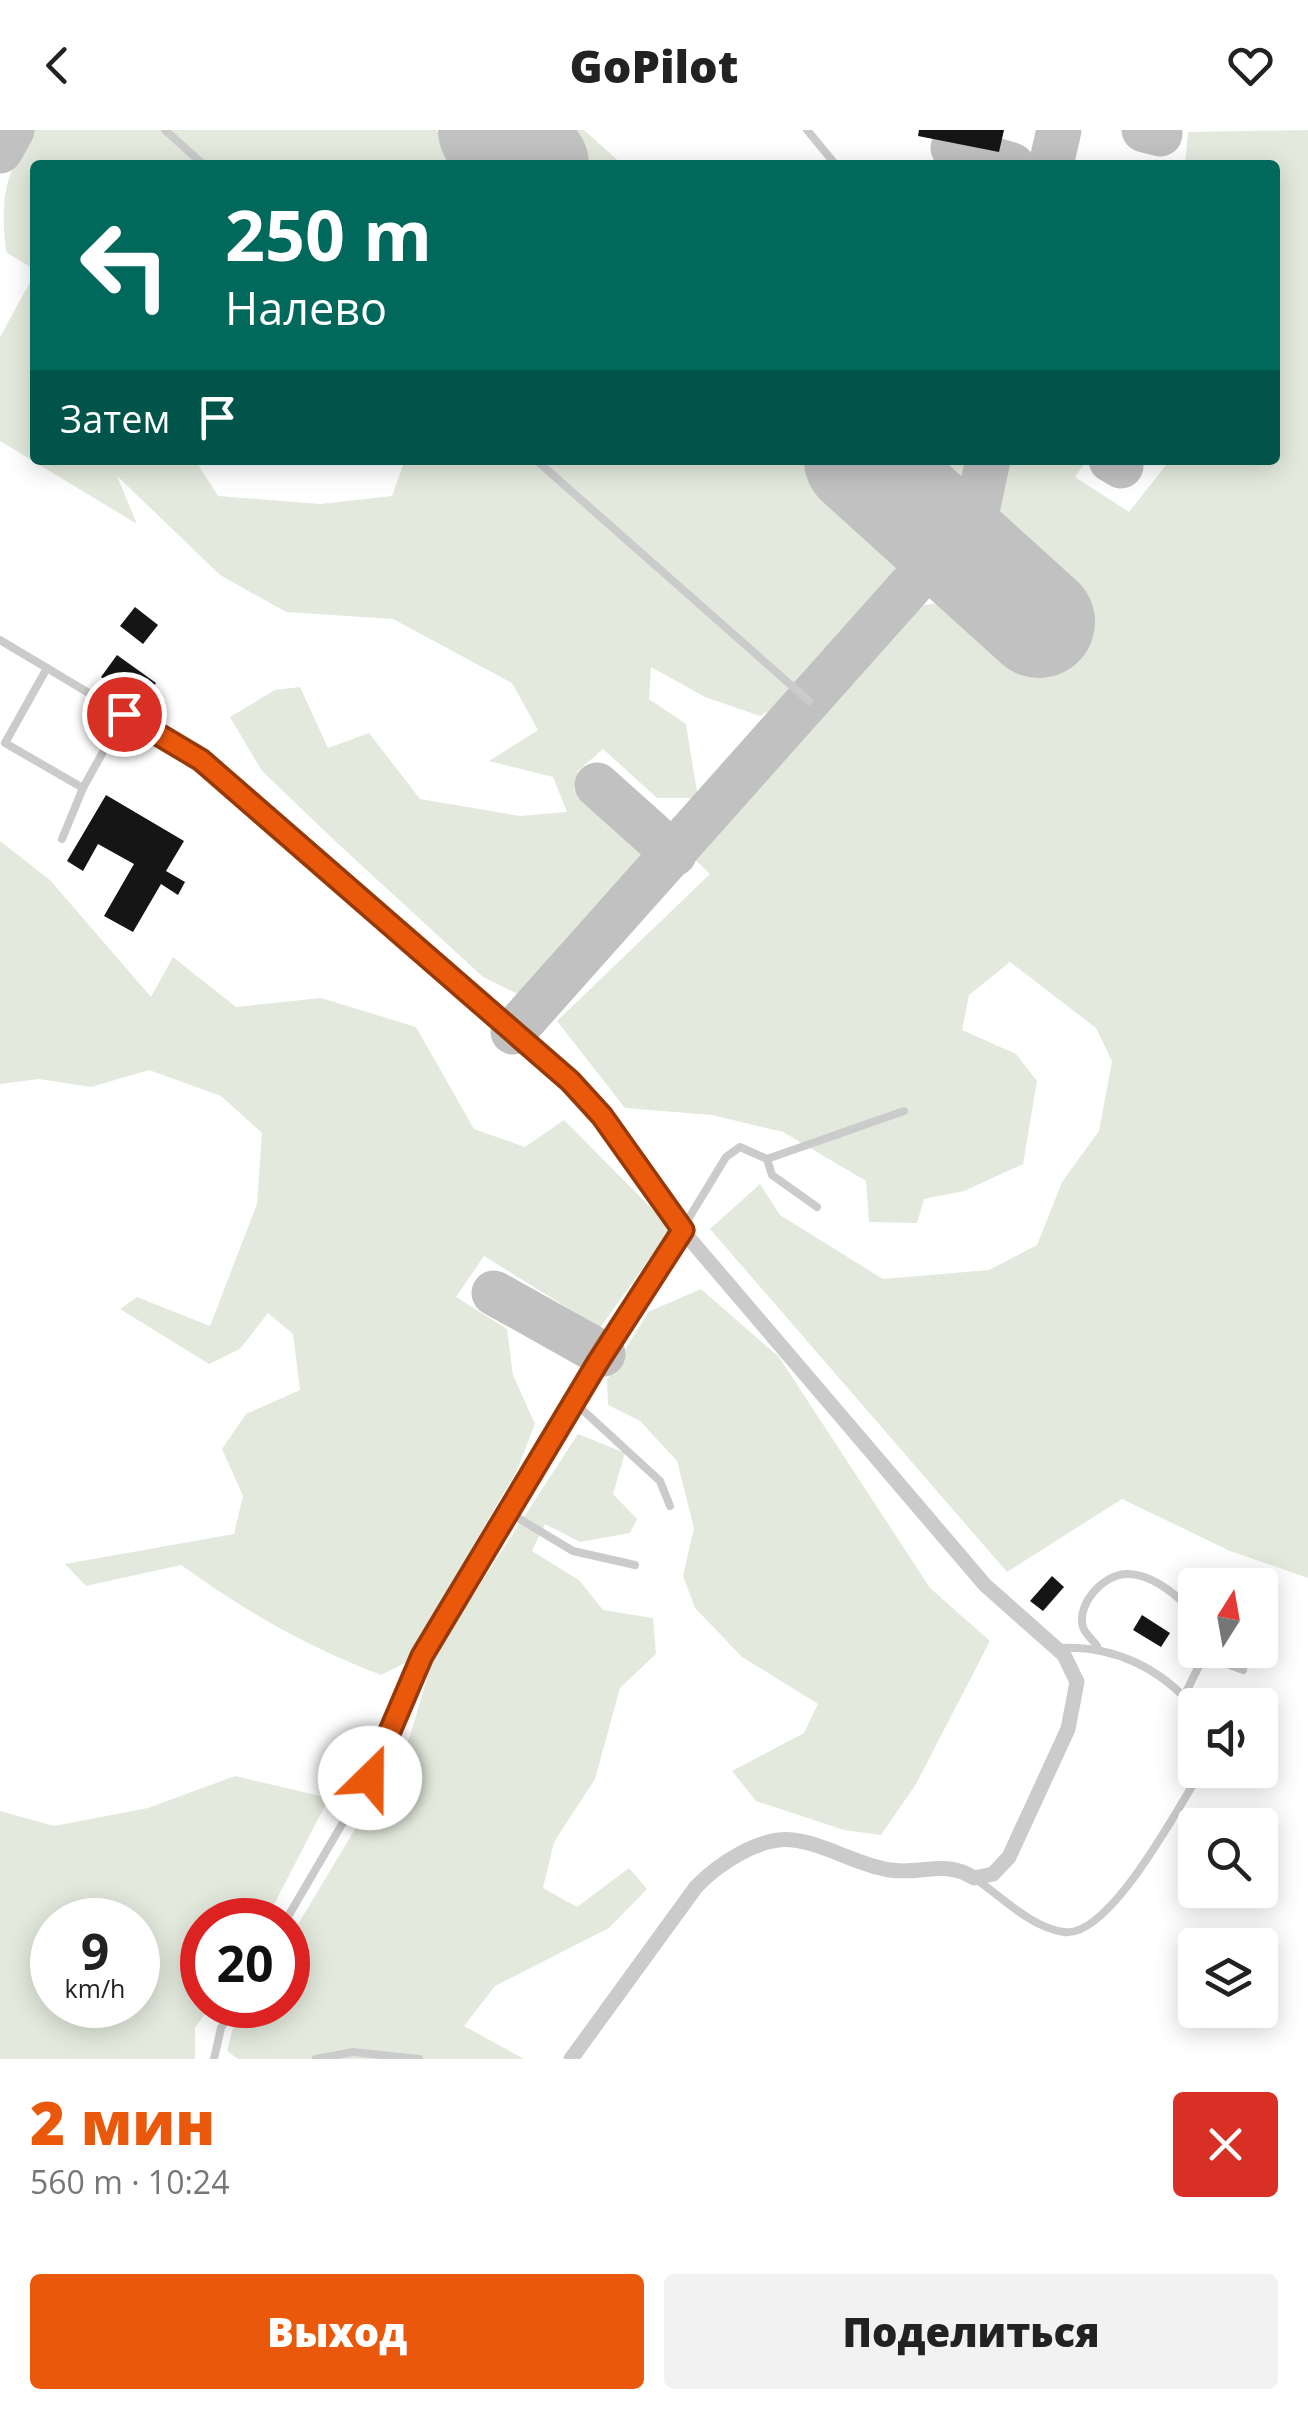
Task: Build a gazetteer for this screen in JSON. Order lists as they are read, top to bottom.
{
  "north": "top",
  "page": {
    "header": "GoPilot",
    "turn": ["250 m", "Налево"],
    "then": "Затем",
    "speed": "9 km/h",
    "limit": "20",
    "heading": ["2 мин", "560 m · 10:24"],
    "buttons": ["Выход", "Поделиться"]
  }
}
